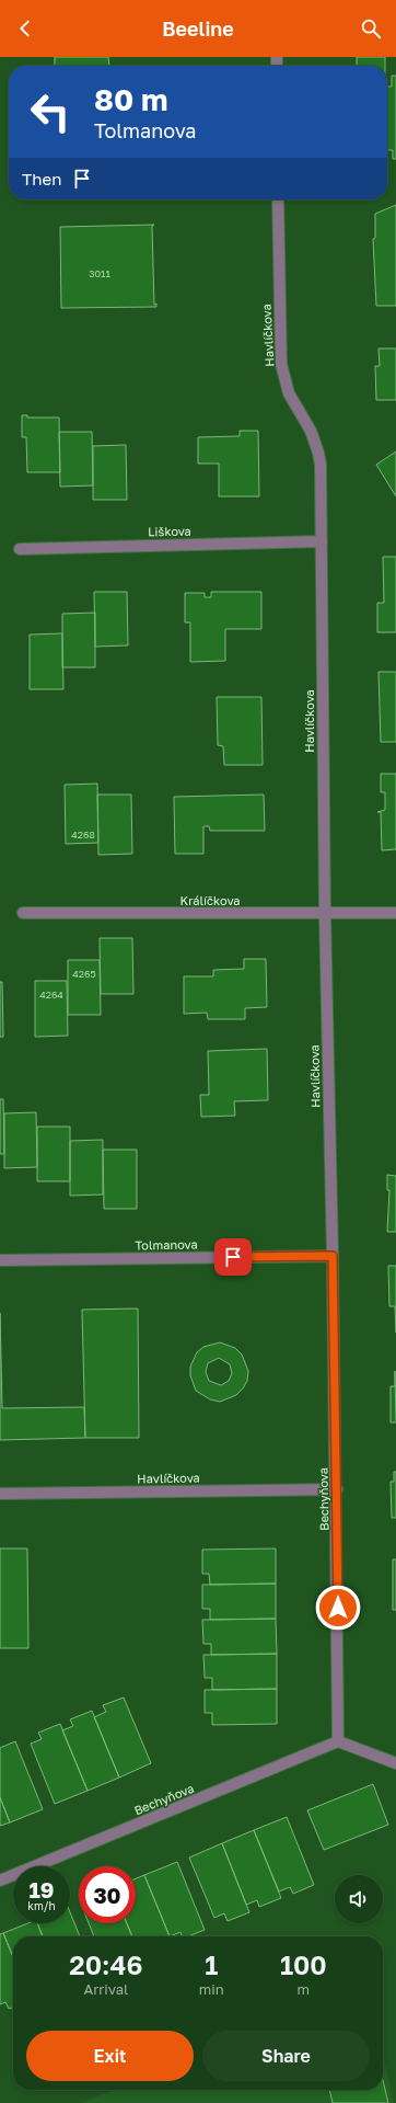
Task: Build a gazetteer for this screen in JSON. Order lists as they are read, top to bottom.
{
  "streets": {
    "street": [
      "Havlíčkova",
      "Liškova",
      "Králíčkova",
      "Tolmanova",
      "Bechyňova"
    ]
  },
  "crossings": [
    ["Havlíčkova", "Liškova"],
    ["Havlíčkova", "Králíčkova"],
    ["Havlíčkova", "Tolmanova"],
    ["Havlíčkova", "Bechyňova"],
    ["Tolmanova", "Bechyňova"]
  ],
  "house_numbers": [
    "3011",
    "4268",
    "4265",
    "4264"
  ],
  "page": {
    "header": "Beeline",
    "turn": ["80 m", "Tolmanova"],
    "then": "Then",
    "speed": "19 km/h",
    "limit": "30",
    "eta": [
      "20:46",
      "Arrival",
      "1",
      "min",
      "100",
      "m"
    ],
    "buttons": ["Exit", "Share"]
  }
}
